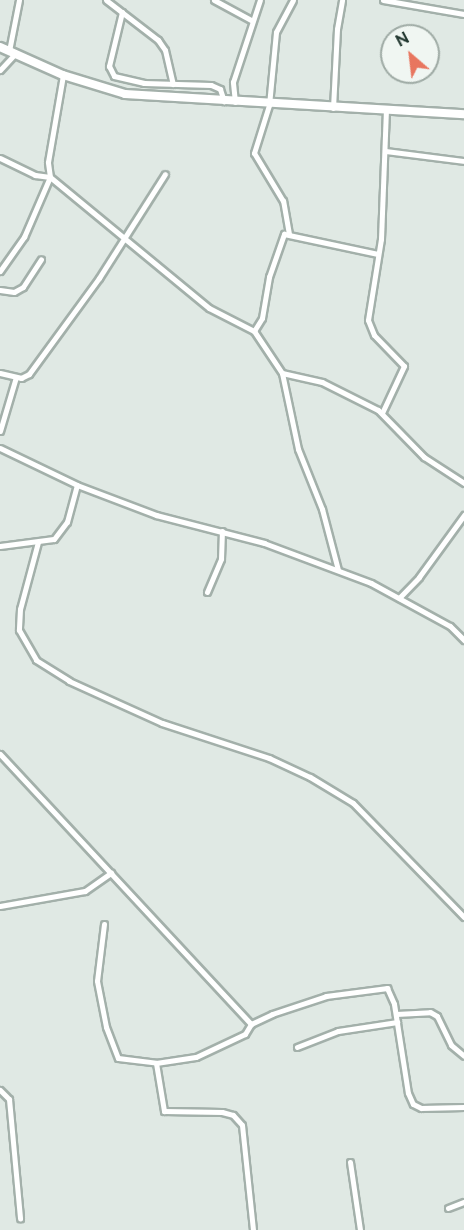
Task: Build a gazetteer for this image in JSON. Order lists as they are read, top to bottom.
{
  "north": "top left"
}
